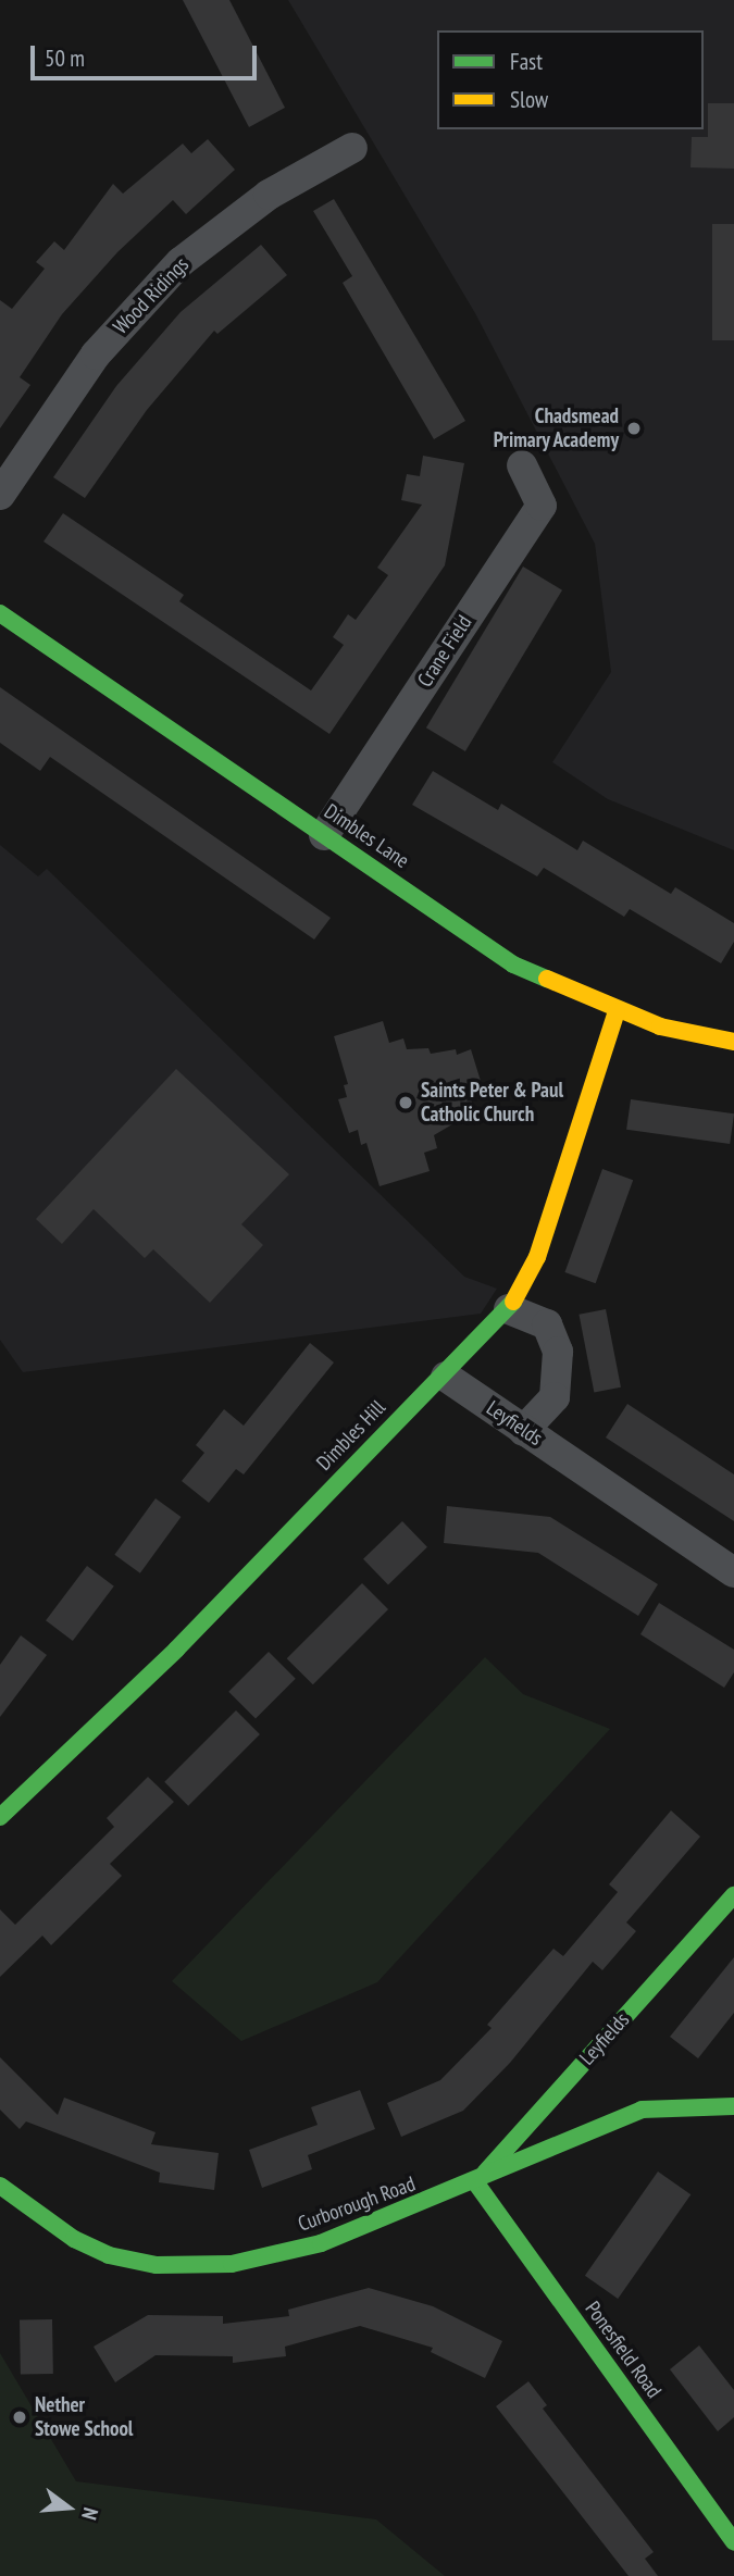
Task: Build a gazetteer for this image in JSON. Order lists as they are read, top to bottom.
{
  "streets": {
    "street": [
      "Wood Ridings",
      "Crane Field",
      "Dimbles Lane",
      "Leyfields",
      "Dimbles Hill",
      "Curborough Road",
      "Ponesfield Road"
    ]
  },
  "crossings": [
    ["Crane Field", "Dimbles Lane"],
    ["Dimbles Lane", "Dimbles Hill"],
    ["Leyfields", "Dimbles Hill"],
    ["Leyfields", "Curborough Road"],
    ["Leyfields", "Ponesfield Road"],
    ["Curborough Road", "Ponesfield Road"]
  ],
  "places": ["Chadsmead Primary Academy", "Saints Peter & Paul Catholic Church", "Nether Stowe School"],
  "legend": ["Fast", "Slow"],
  "scale_bar": "50 m",
  "north": "right"
}
